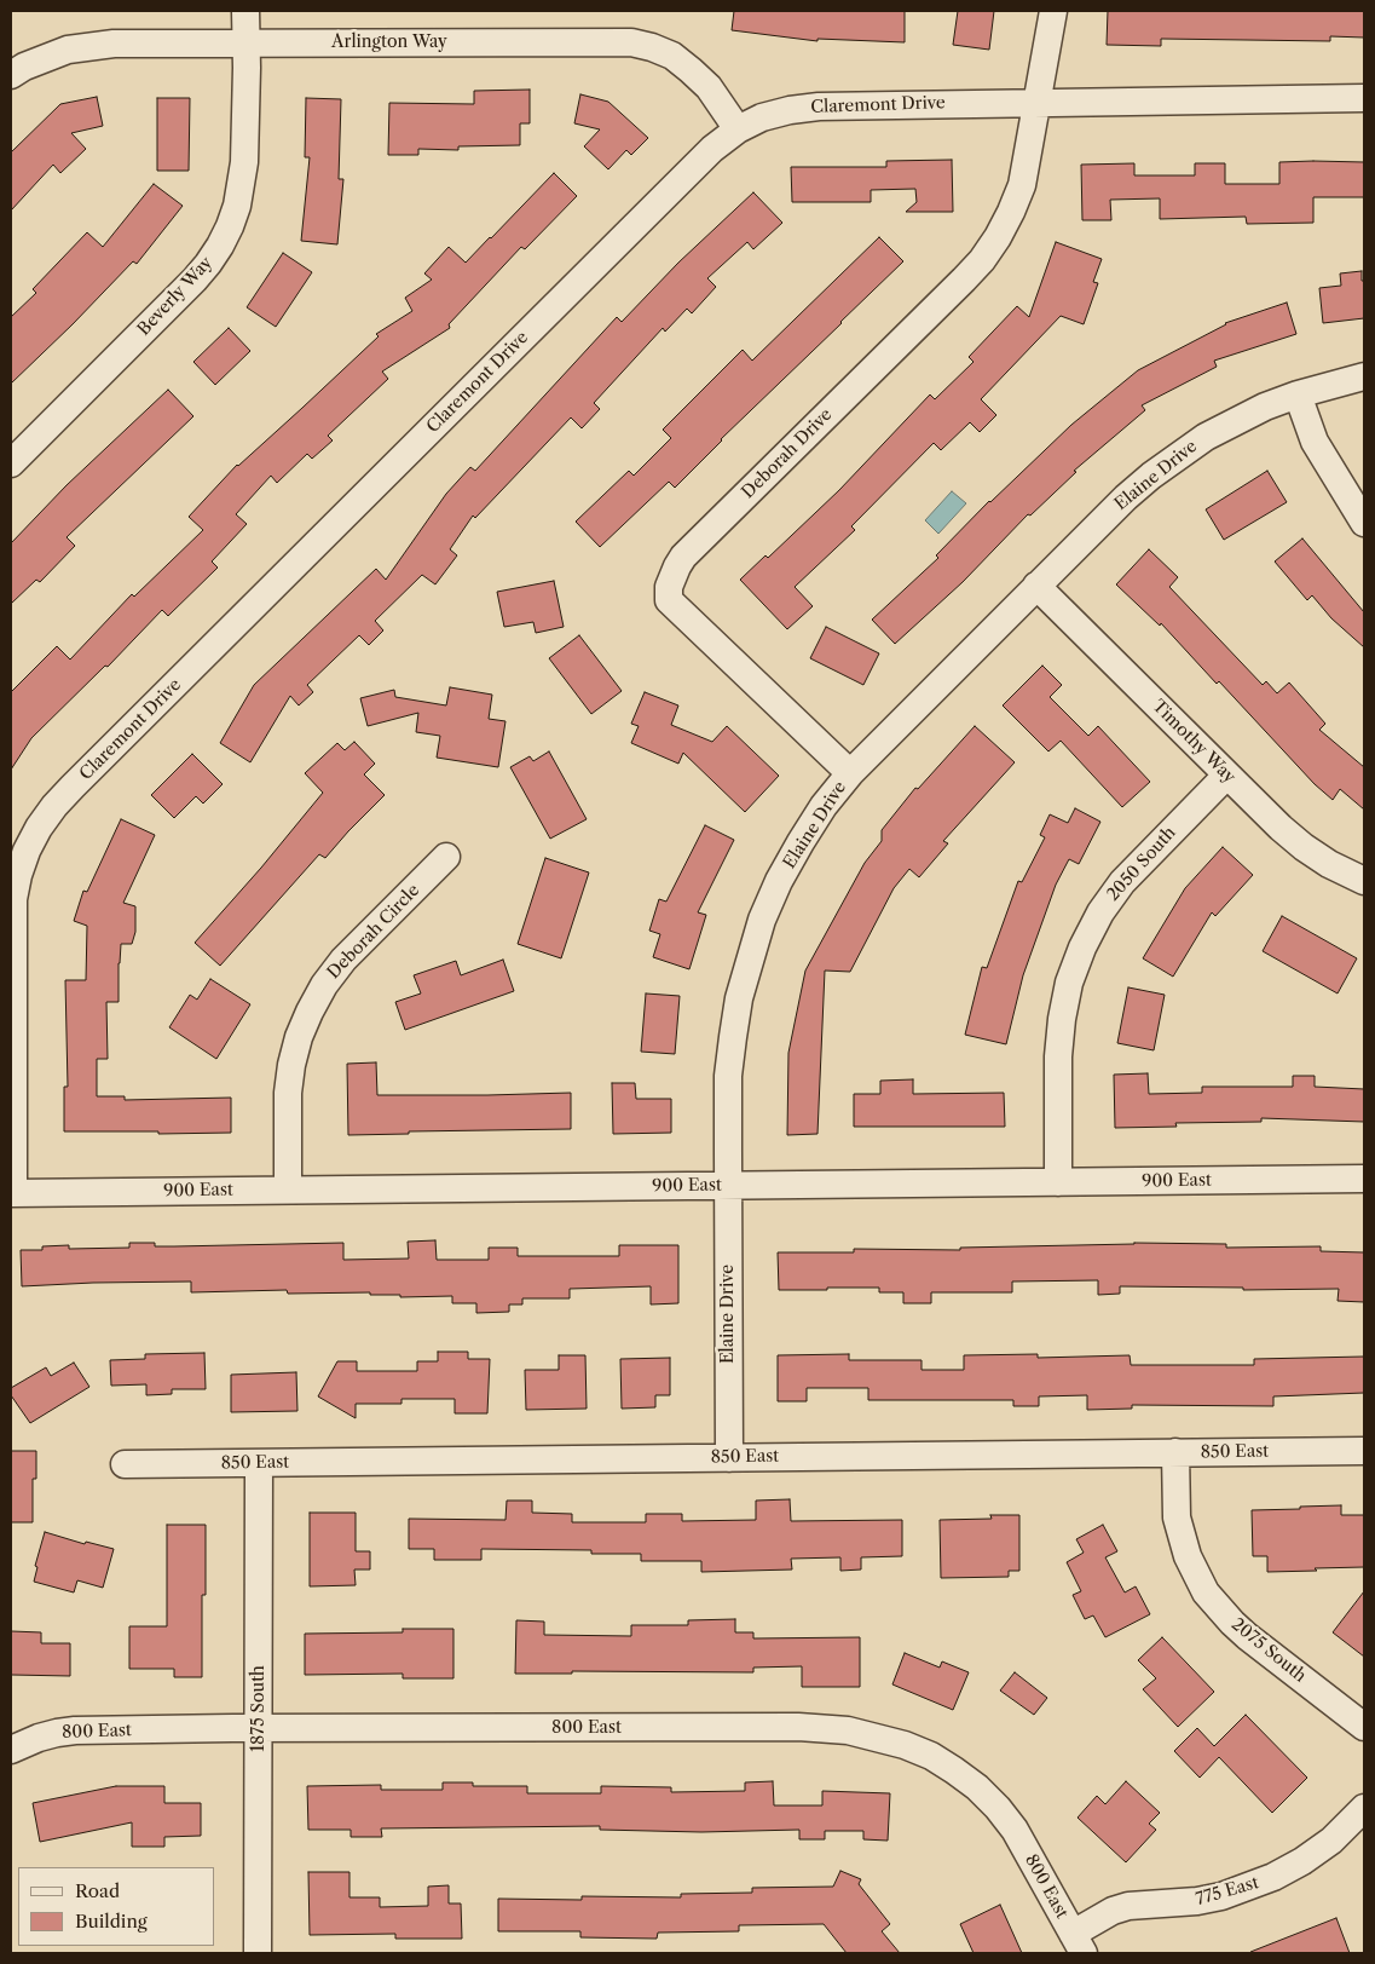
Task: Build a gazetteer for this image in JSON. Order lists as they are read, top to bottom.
{
  "streets": {
    "street": [
      "Arlington Way",
      "Claremont Drive",
      "Beverly Way",
      "Deborah Drive",
      "Elaine Drive",
      "Timothy Way",
      "2050 South",
      "Deborah Circle",
      "900 East",
      "850 East",
      "2075 South",
      "1875 South",
      "800 East",
      "775 East"
    ]
  },
  "crossings": [
    ["Arlington Way", "Claremont Drive"],
    ["Arlington Way", "Beverly Way"],
    ["Claremont Drive", "Deborah Drive"],
    ["Claremont Drive", "900 East"],
    ["Deborah Drive", "Elaine Drive"],
    ["Elaine Drive", "Timothy Way"],
    ["Elaine Drive", "900 East"],
    ["Elaine Drive", "850 East"],
    ["Timothy Way", "2050 South"],
    ["2050 South", "900 East"],
    ["Deborah Circle", "900 East"],
    ["850 East", "2075 South"],
    ["850 East", "1875 South"],
    ["1875 South", "800 East"],
    ["800 East", "775 East"]
  ],
  "legend": ["Road", "Building"]
}
